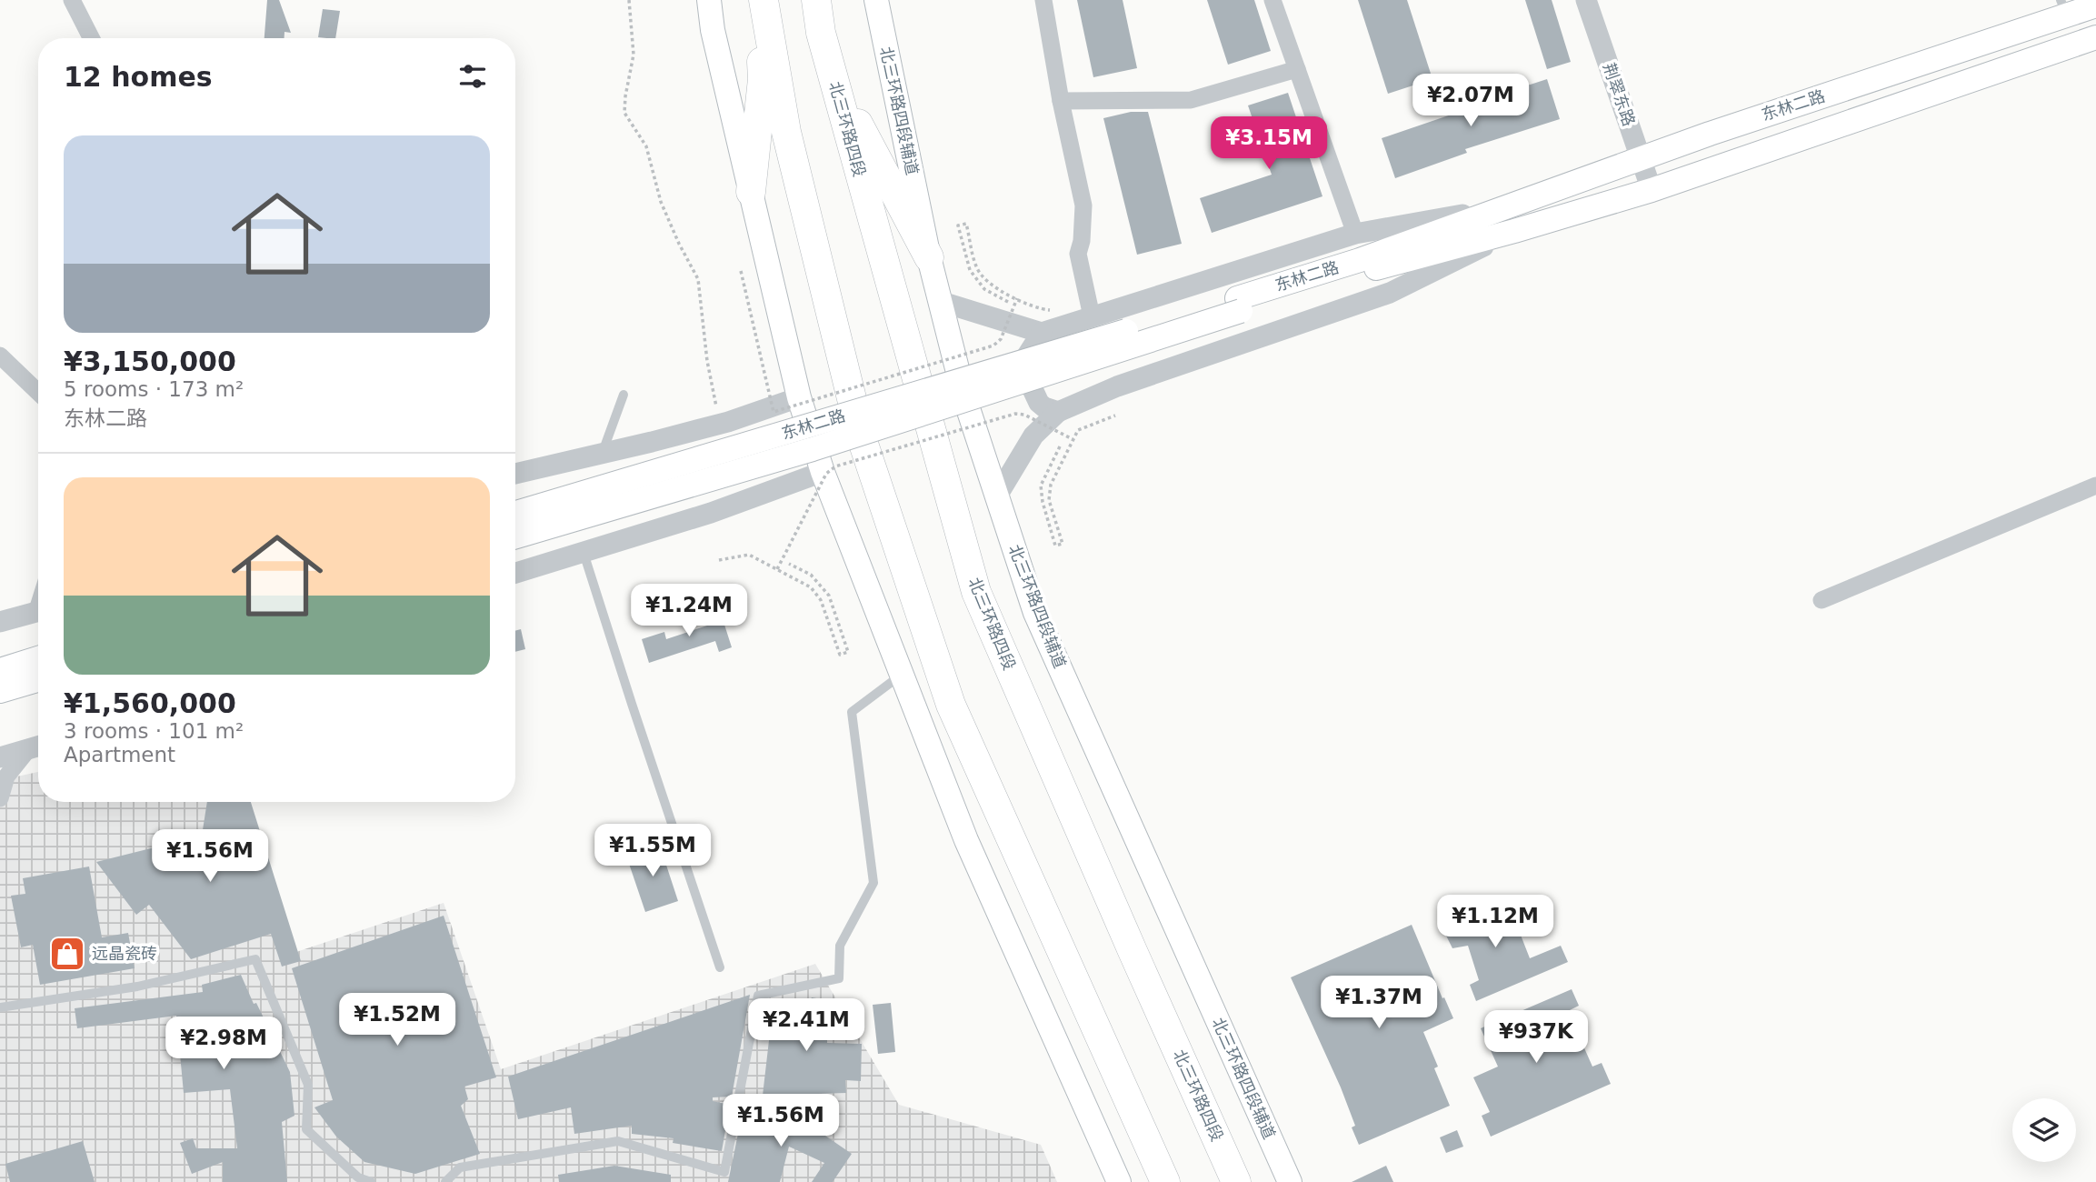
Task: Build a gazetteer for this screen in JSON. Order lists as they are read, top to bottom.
{
  "streets": {
    "highway": ["北三环路四段"],
    "main road": ["东林二路", "北三环路四段辅道"],
    "street": ["荆翠东路"]
  },
  "crossings": [
    ["荆翠东路", "东林二路"]
  ],
  "places": {
    "shop": ["远晶瓷砖"]
  },
  "page": {
    "heading": "12 homes",
    "price": [
      "¥2.07M",
      "¥3.15M",
      "¥1.24M",
      "¥1.55M",
      "¥1.56M",
      "¥1.12M",
      "¥1.37M",
      "¥1.52M",
      "¥2.41M",
      "¥937K",
      "¥2.98M",
      "¥1.56M"
    ],
    "list": [
      {
        "name": "¥3,150,000",
        "note": "5 rooms · 173 m² · 东林二路"
      },
      {
        "name": "¥1,560,000",
        "note": "3 rooms · 101 m² · Apartment"
      }
    ]
  }
}
